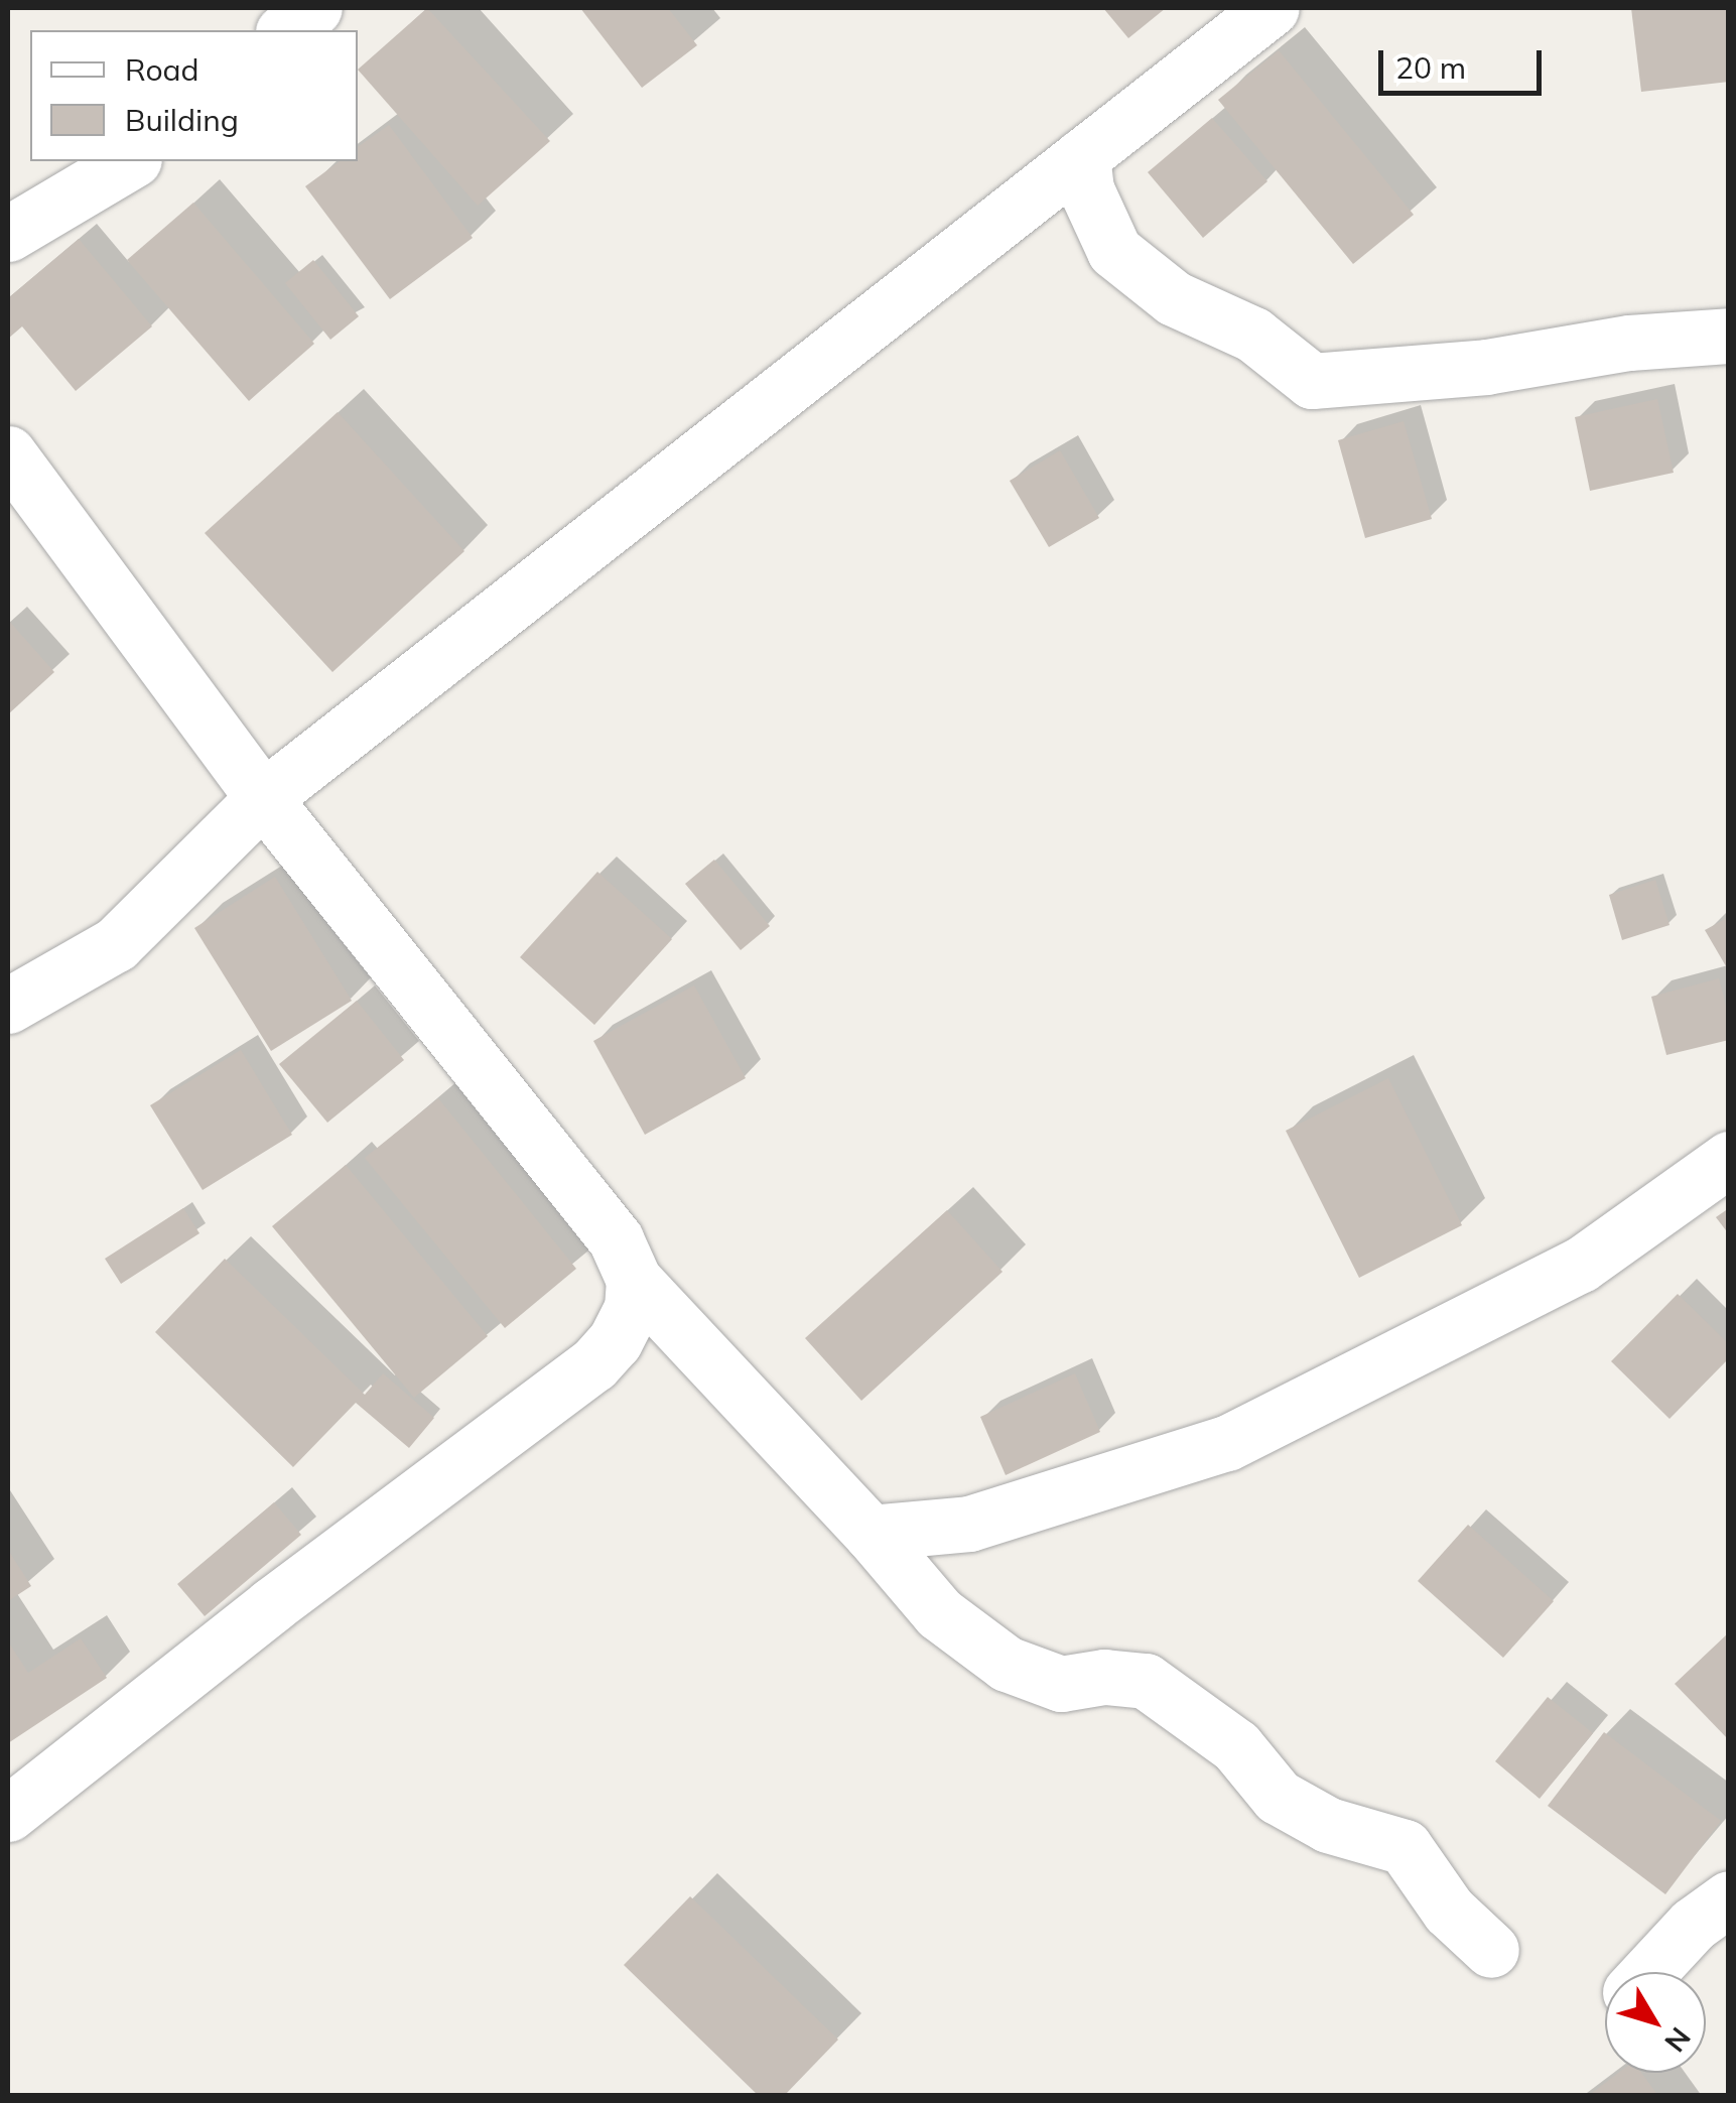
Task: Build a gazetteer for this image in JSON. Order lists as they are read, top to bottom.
{
  "legend": ["Road", "Building"],
  "scale_bar": "20 m",
  "north": "bottom right"
}
